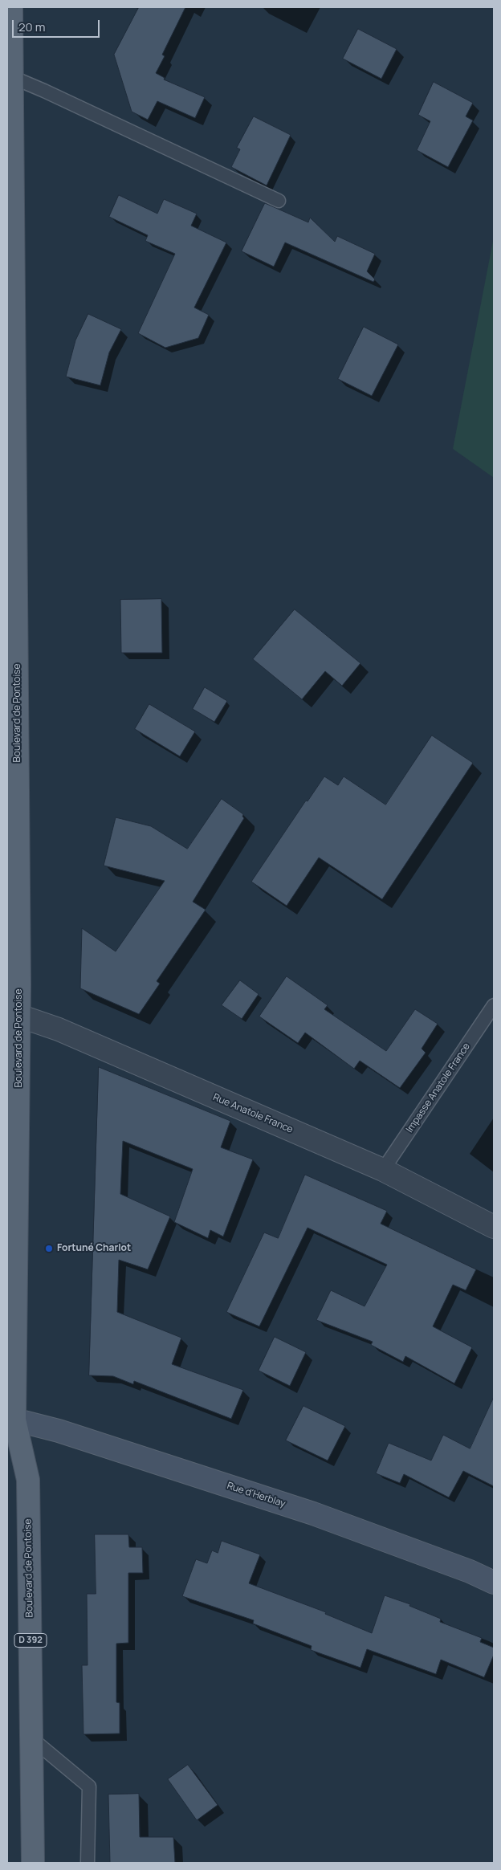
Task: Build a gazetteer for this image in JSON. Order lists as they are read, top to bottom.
{
  "streets": {
    "main road": ["Boulevard de Pontoise", "Rue d'Herblay", "D 392"],
    "street": ["Rue Anatole France"],
    "lane": ["Impasse Anatole France"]
  },
  "crossings": [
    ["Boulevard de Pontoise", "Rue Anatole France"],
    ["Boulevard de Pontoise", "Rue d'Herblay"],
    ["Impasse Anatole France", "Rue Anatole France"]
  ],
  "places": ["Fortuné Charlot"],
  "scale_bar": "20 m"
}
